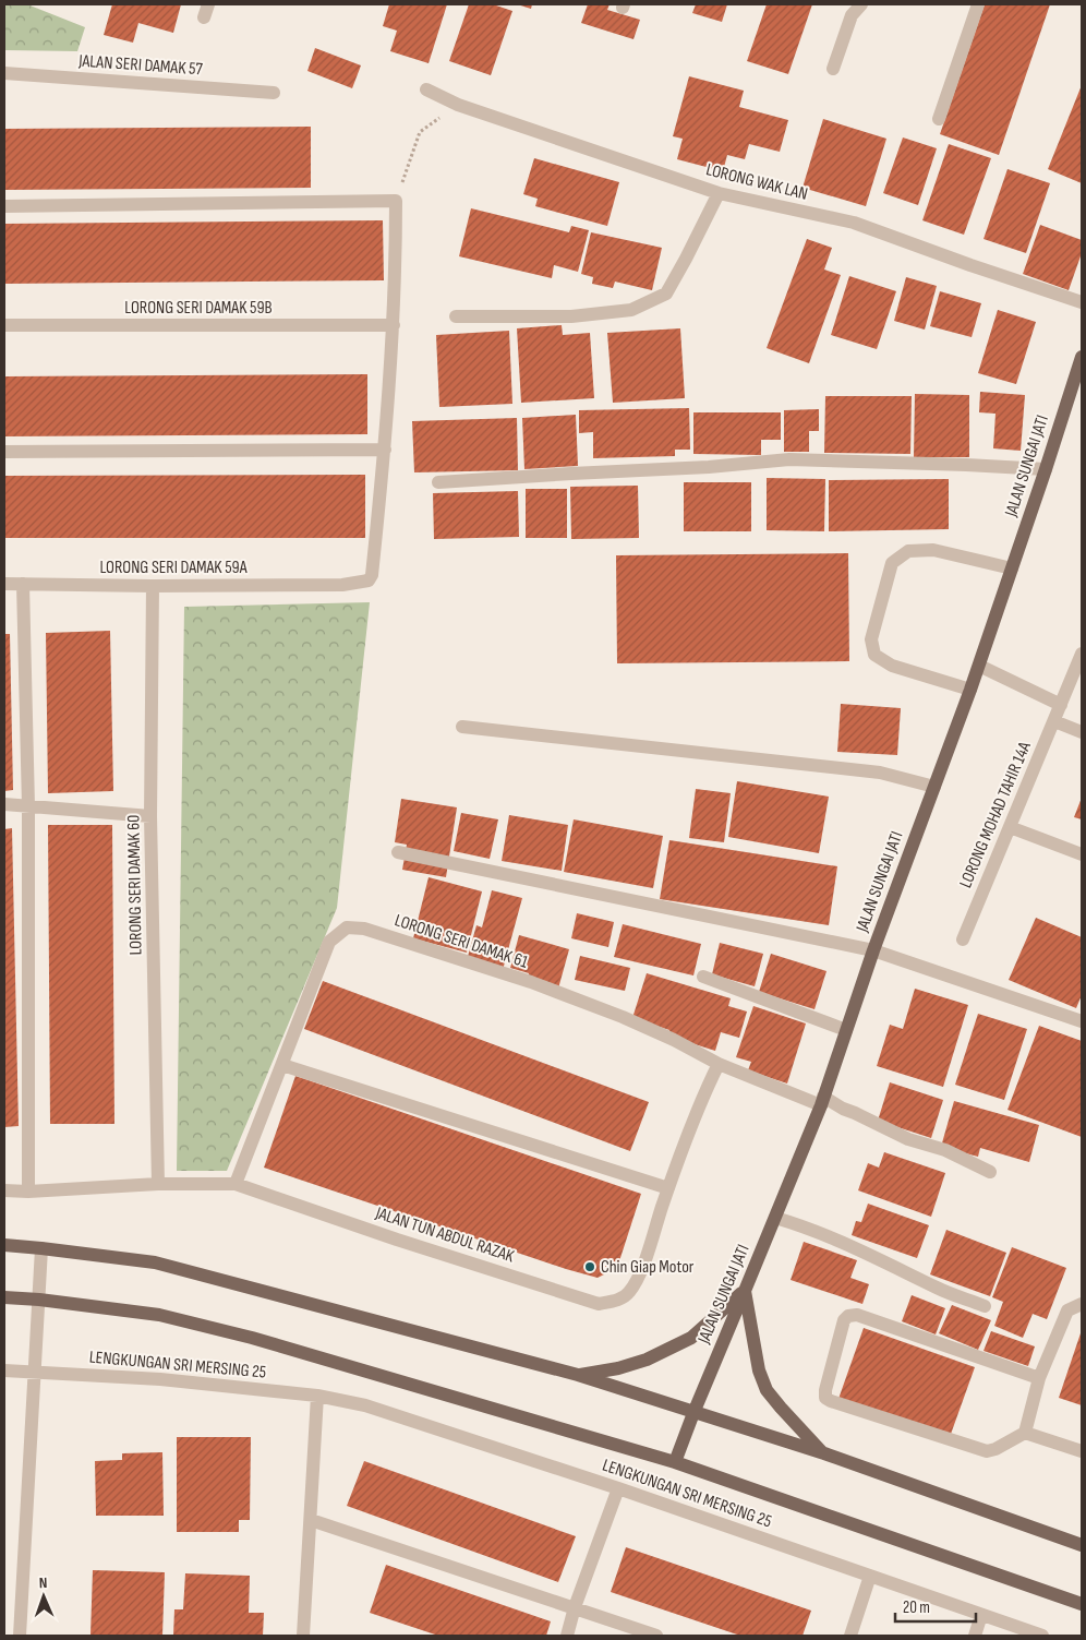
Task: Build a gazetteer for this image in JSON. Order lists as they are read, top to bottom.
{
  "streets": {
    "main road": ["JALAN SUNGAI JATI"],
    "street": [
      "JALAN SERI DAMAK 57",
      "LORONG WAK LAN",
      "LORONG SERI DAMAK 59B",
      "LORONG SERI DAMAK 59A",
      "LORONG MOHAD TAHIR 14A",
      "LORONG SERI DAMAK 60",
      "LORONG SERI DAMAK 61",
      "JALAN TUN ABDUL RAZAK",
      "LENGKUNGAN SRI MERSING 25"
    ]
  },
  "crossings": [
    ["LORONG SERI DAMAK 59B", "LORONG SERI DAMAK 59A"],
    ["JALAN SUNGAI JATI", "LORONG SERI DAMAK 61"],
    ["LORONG SERI DAMAK 59A", "LORONG SERI DAMAK 60"],
    ["LORONG SERI DAMAK 60", "JALAN TUN ABDUL RAZAK"],
    ["LORONG SERI DAMAK 61", "JALAN TUN ABDUL RAZAK"]
  ],
  "places": ["Chin Giap Motor"],
  "scale_bar": "20 m",
  "north": "top"
}
